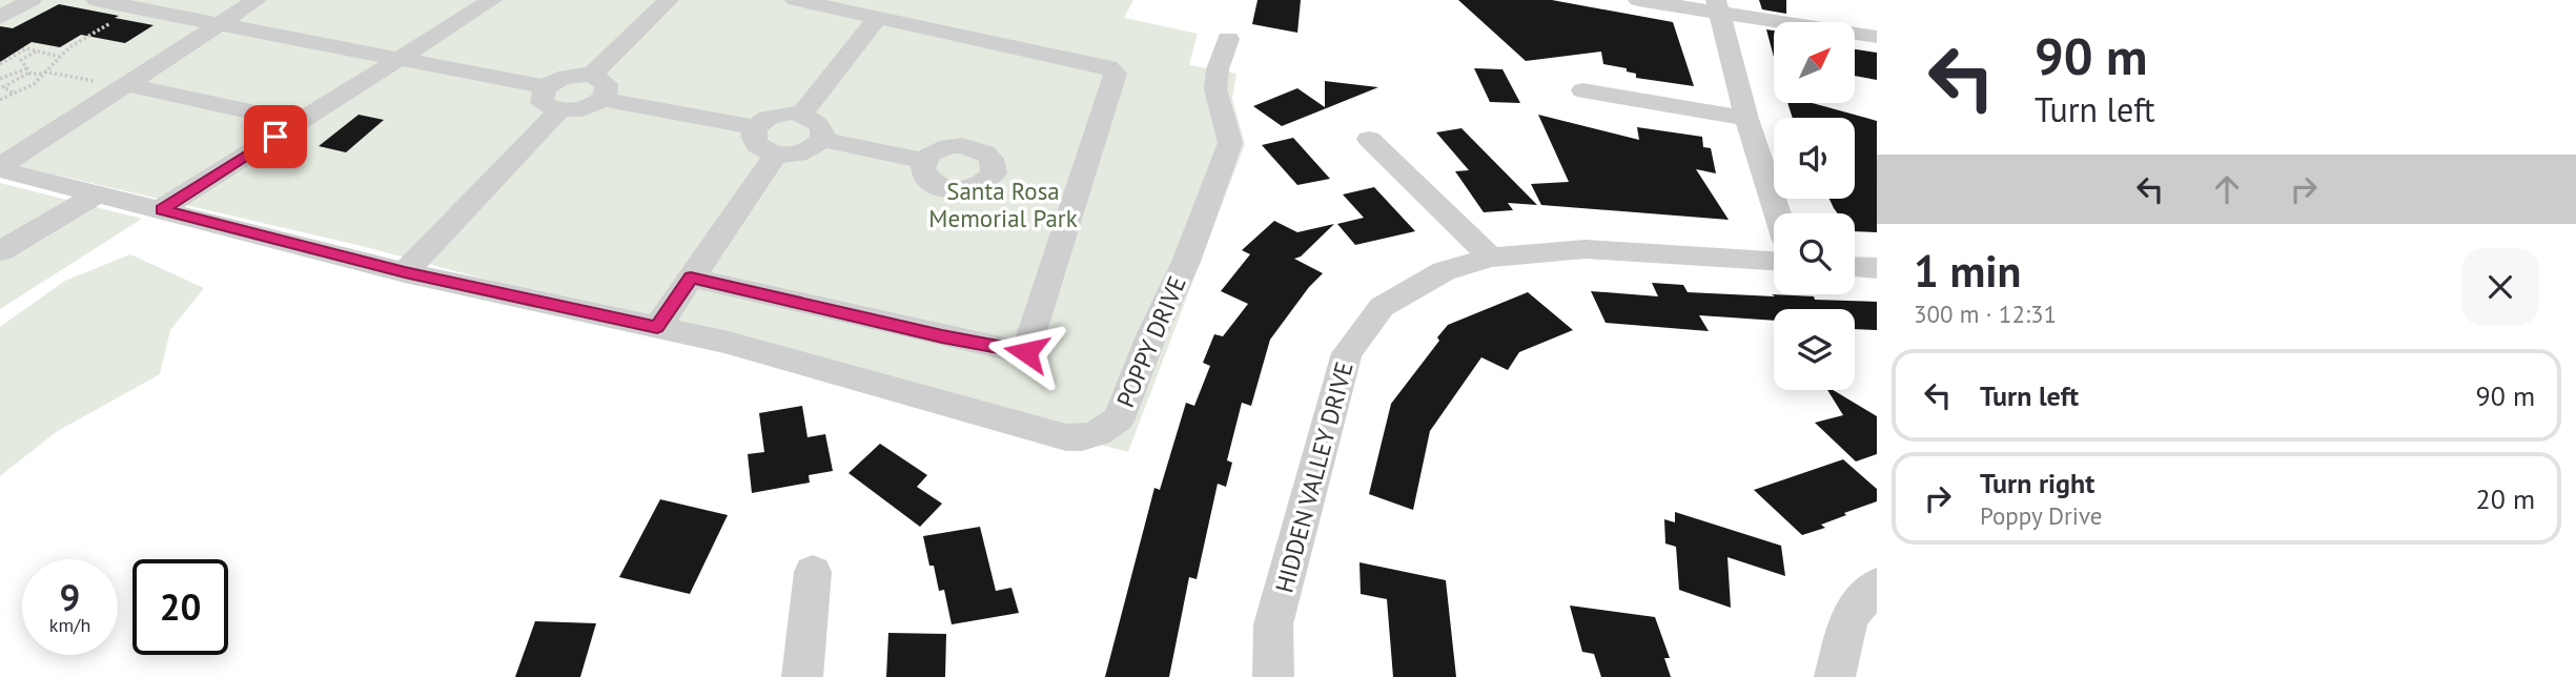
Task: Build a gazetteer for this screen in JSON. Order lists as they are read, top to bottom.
{
  "streets": {
    "street": ["POPPY DRIVE", "HIDDEN VALLEY DRIVE"]
  },
  "parks": ["Santa Rosa Memorial Park"],
  "north": "top right",
  "page": {
    "turn": ["90 m", "Turn left"],
    "heading": ["1 min", "300 m · 12:31"],
    "list": [
      {
        "name": "Turn left",
        "value": "90 m"
      },
      {
        "name": "Turn right",
        "note": "Poppy Drive",
        "value": "20 m"
      }
    ],
    "speed": "9 km/h",
    "limit": "20"
  }
}
